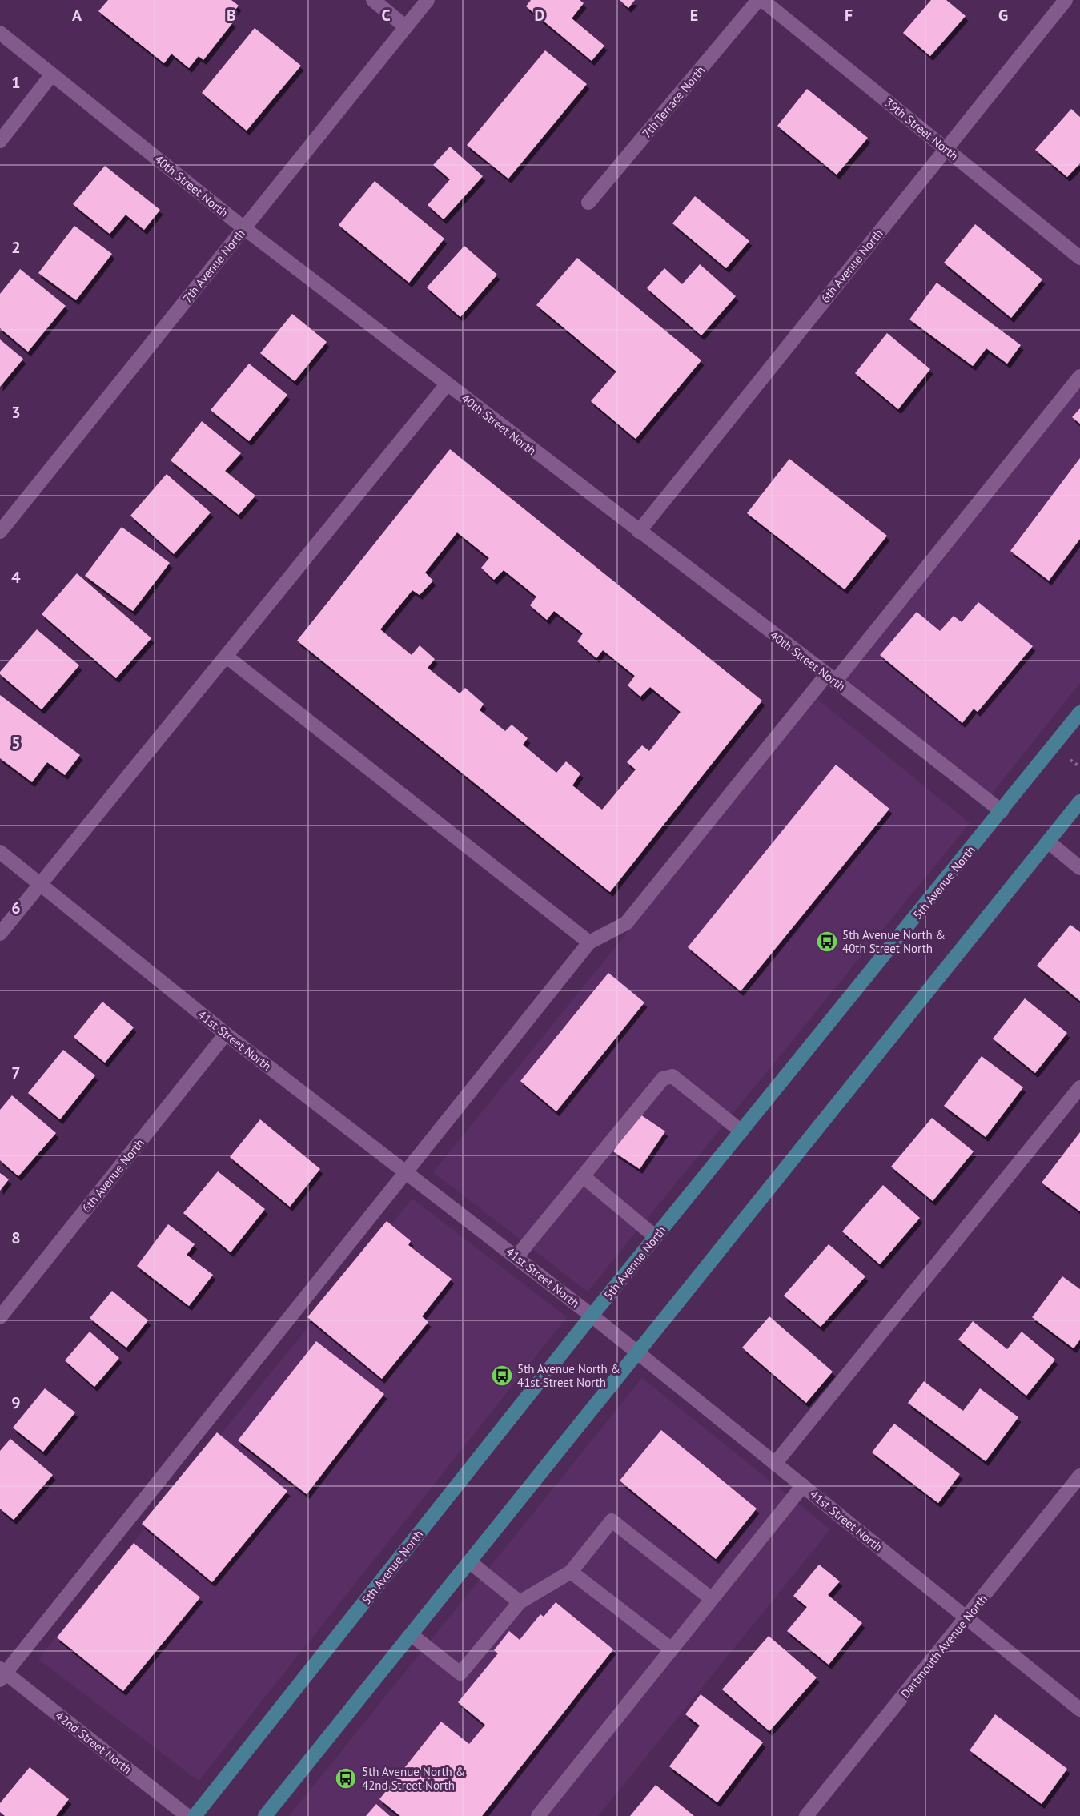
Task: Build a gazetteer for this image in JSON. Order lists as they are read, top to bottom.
{
  "streets": {
    "main road": ["5th Avenue North"],
    "street": [
      "7th Terrace North",
      "39th Street North",
      "40th Street North",
      "7th Avenue North",
      "6th Avenue North",
      "41st Street North",
      "Dartmouth Avenue North",
      "42nd Street North"
    ]
  },
  "crossings": [
    ["39th Street North", "6th Avenue North"],
    ["40th Street North", "7th Avenue North"],
    ["40th Street North", "6th Avenue North"],
    ["40th Street North", "5th Avenue North"],
    ["6th Avenue North", "41st Street North"],
    ["5th Avenue North", "41st Street North"],
    ["41st Street North", "Dartmouth Avenue North"]
  ],
  "places": {
    "bus stop": ["5th Avenue North & 40th Street North", "5th Avenue North & 41st Street North", "5th Avenue North & 42nd Street North"]
  },
  "grid": {
    "columns": [
      "A",
      "B",
      "C",
      "D",
      "E",
      "F",
      "G"
    ],
    "rows": [
      "1",
      "2",
      "3",
      "4",
      "5",
      "6",
      "7",
      "8",
      "9"
    ]
  }
}
